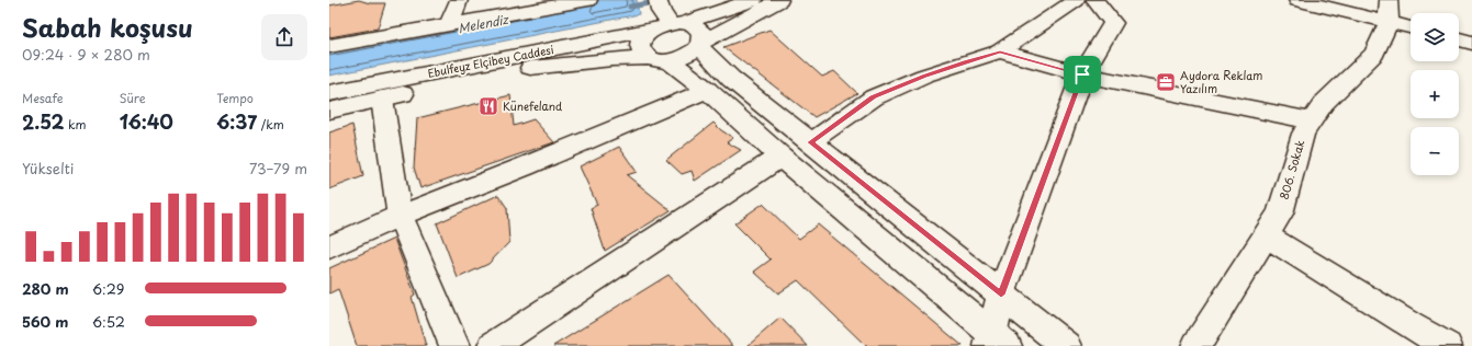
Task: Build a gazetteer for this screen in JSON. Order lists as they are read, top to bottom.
{
  "streets": {
    "street": ["Ebulfeyz Elçibey Caddesi", "806. Sokak"]
  },
  "water": ["Melendiz"],
  "places": {
    "office": ["Aydora Reklam Yazılım"],
    "restaurant": ["Künefeland"]
  },
  "page": {
    "heading": ["Sabah koşusu", "09:24 · 9 × 280 m"],
    "map_buttons": ["+", "−"],
    "stats": [
      ["Mesafe", "2.52 km"],
      ["Süre", "16:40"],
      ["Tempo", "6:37 /km"]
    ],
    "chart": ["Yükselti", "73–79 m"],
    "list": [
      {
        "name": "280 m",
        "note": "6:29"
      },
      {
        "name": "560 m",
        "note": "6:52"
      }
    ]
  }
}
